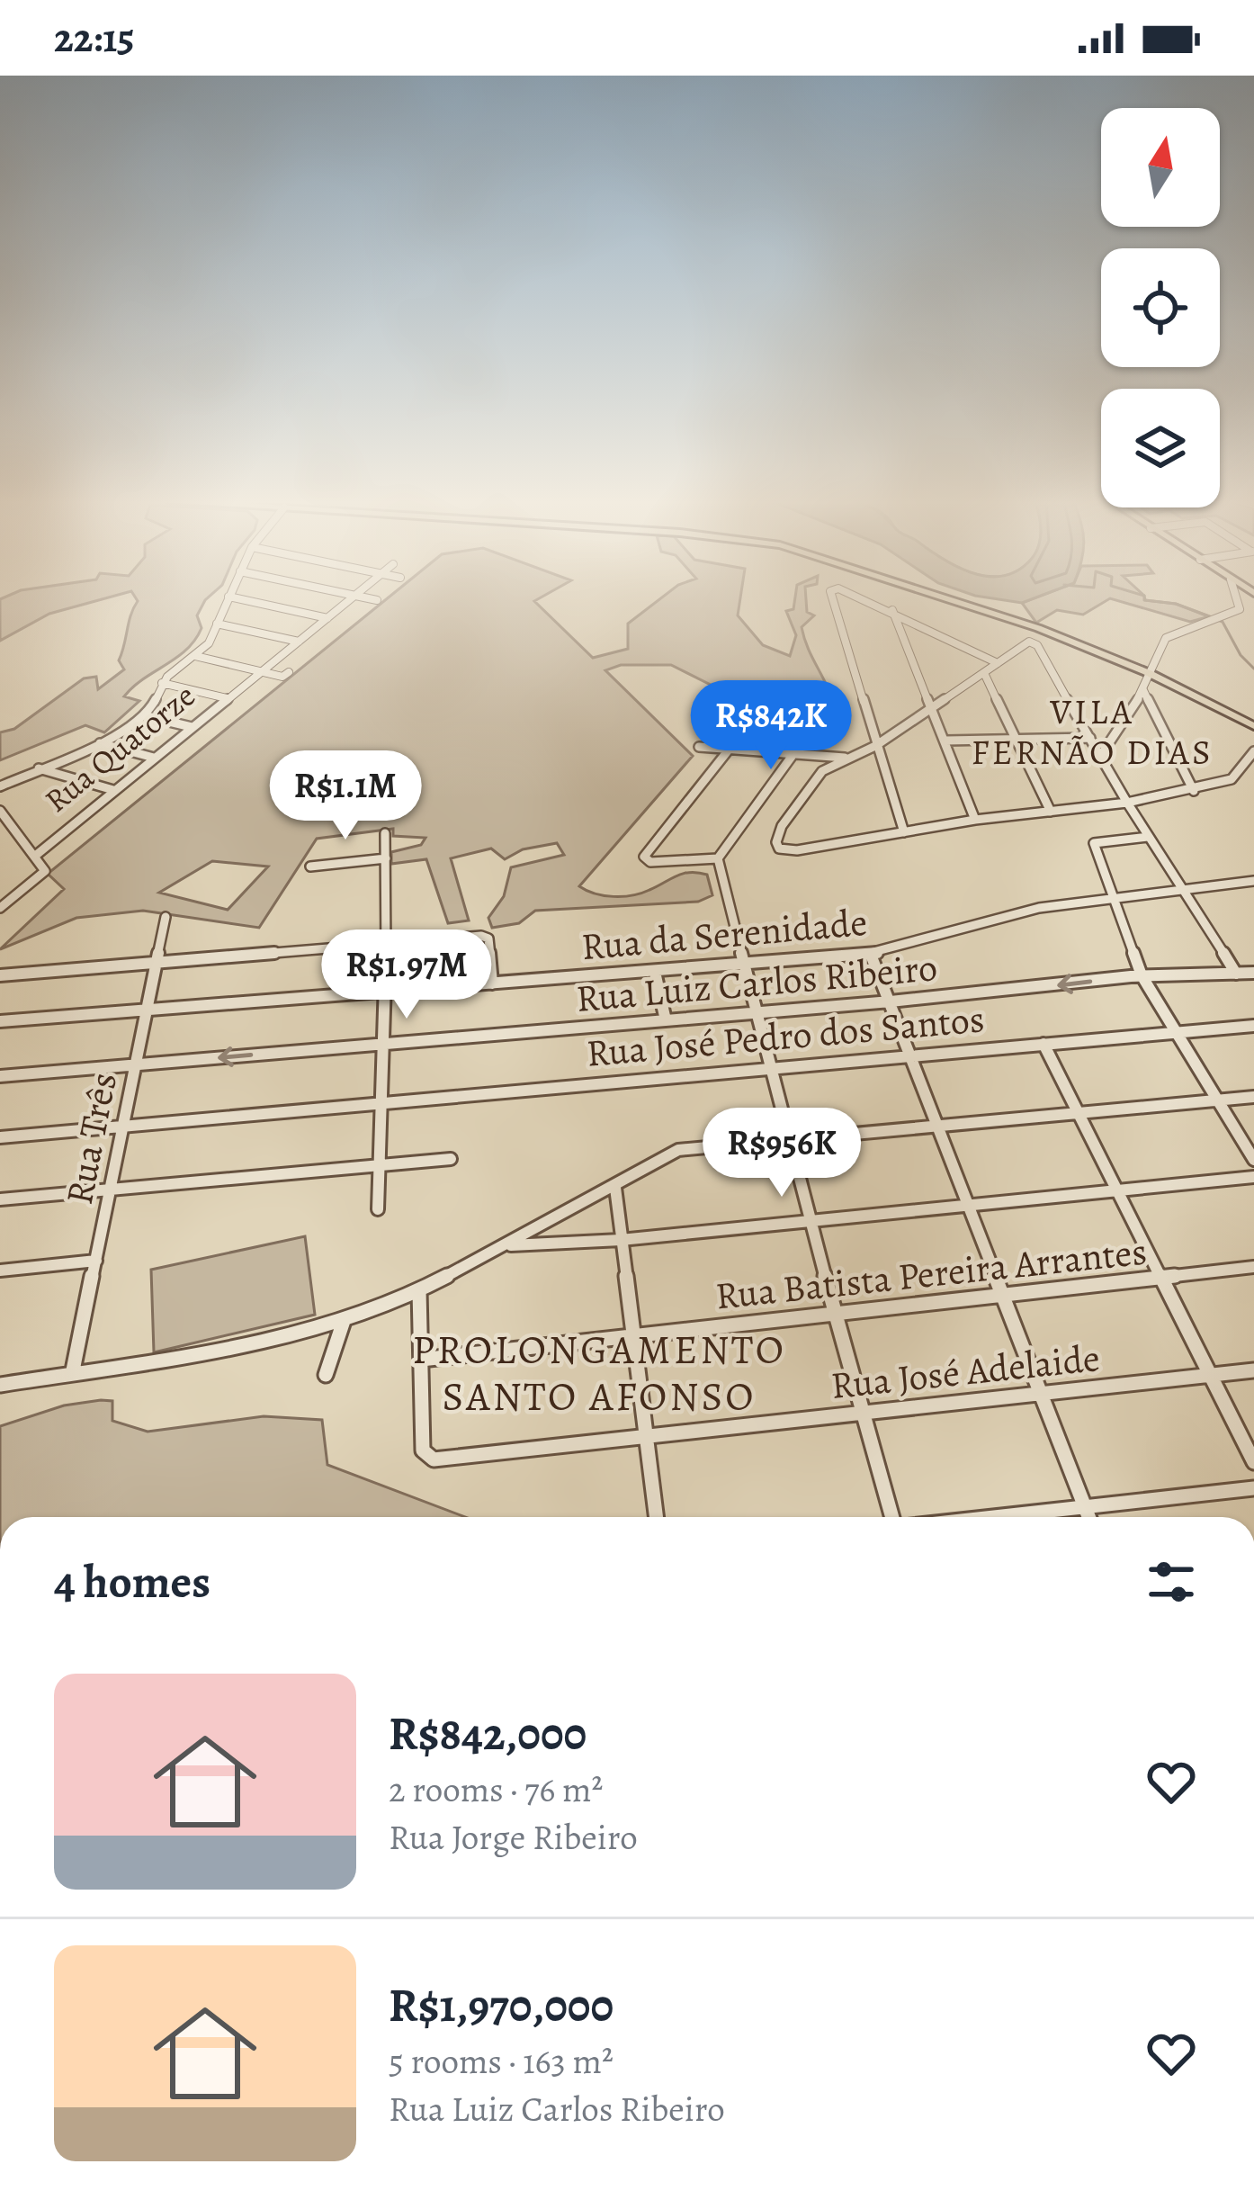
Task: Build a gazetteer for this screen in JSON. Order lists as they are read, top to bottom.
{
  "streets": {
    "street": [
      "Rua Quatorze",
      "Rua da Serenidade",
      "Rua Luiz Carlos Ribeiro",
      "Rua José Pedro dos Santos",
      "Rua Três",
      "Rua Batista Pereira Arrantes",
      "Rua José Adelaide"
    ]
  },
  "crossings": [
    ["Rua da Serenidade", "Rua Três"],
    ["Rua Luiz Carlos Ribeiro", "Rua Três"],
    ["Rua José Pedro dos Santos", "Rua Três"],
    ["Rua Batista Pereira Arrantes", "Rua José Adelaide"]
  ],
  "one_way": ["Rua Luiz Carlos Ribeiro"],
  "districts": ["VILA FERNÃO DIAS", "PROLONGAMENTO SANTO AFONSO"],
  "north": "top",
  "page": {
    "status": "22:15",
    "price": [
      "R$842K",
      "R$1.1M",
      "R$1.97M",
      "R$956K"
    ],
    "heading": "4 homes",
    "list": [
      {
        "name": "R$842,000",
        "note": "2 rooms · 76 m² · Rua Jorge Ribeiro"
      },
      {
        "name": "R$1,970,000",
        "note": "5 rooms · 163 m² · Rua Luiz Carlos Ribeiro"
      }
    ]
  }
}
